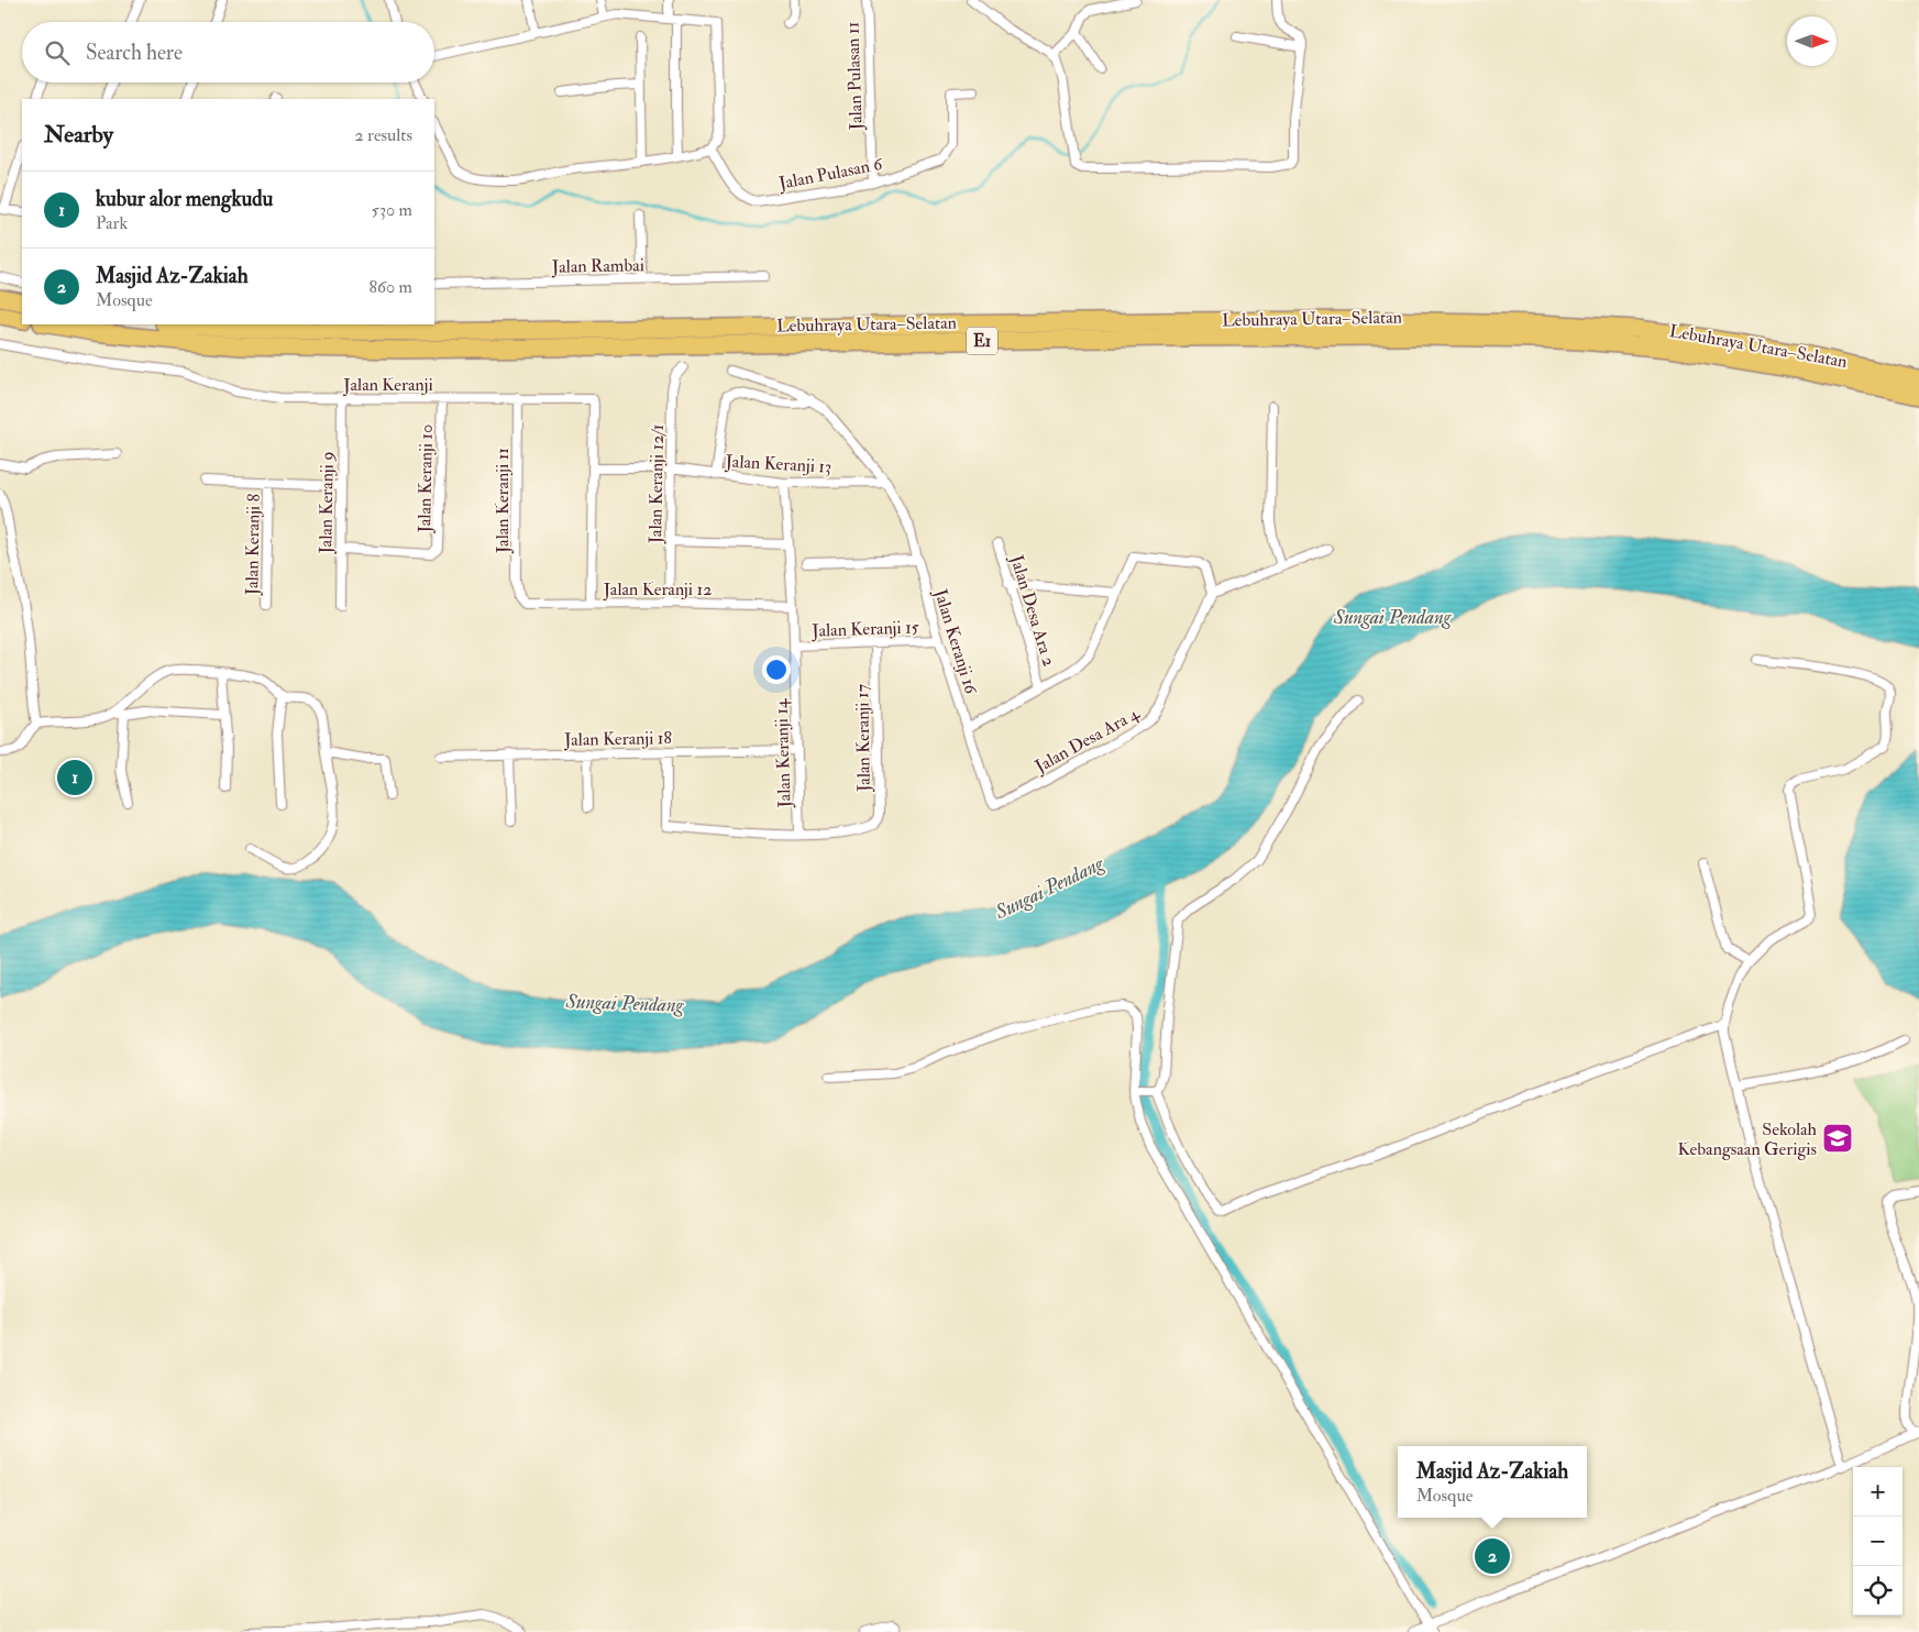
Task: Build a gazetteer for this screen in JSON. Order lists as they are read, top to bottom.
{
  "streets": {
    "highway": ["Lebuhraya Utara–Selatan", "E1"],
    "street": [
      "Jalan Pulasan 11",
      "Jalan Pulasan 6",
      "Jalan Rambai",
      "Jalan Keranji",
      "Jalan Keranji 13",
      "Jalan Keranji 10",
      "Jalan Keranji 12/1",
      "Jalan Keranji 11",
      "Jalan Keranji 9",
      "Jalan Keranji 8",
      "Jalan Keranji 12",
      "Jalan Desa Ara 2",
      "Jalan Keranji 15",
      "Jalan Keranji 16",
      "Jalan Keranji 18",
      "Jalan Keranji 17",
      "Jalan Desa Ara 4",
      "Jalan Keranji 14"
    ]
  },
  "crossings": [
    ["Jalan Pulasan 11", "Jalan Pulasan 6"],
    ["Jalan Keranji", "Jalan Keranji 13"],
    ["Jalan Keranji", "Jalan Keranji 10"],
    ["Jalan Keranji", "Jalan Keranji 11"],
    ["Jalan Keranji", "Jalan Keranji 9"],
    ["Jalan Keranji 13", "Jalan Keranji 12/1"],
    ["Jalan Keranji 13", "Jalan Keranji 16"],
    ["Jalan Keranji 13", "Jalan Keranji 14"],
    ["Jalan Keranji 10", "Jalan Keranji 9"],
    ["Jalan Keranji 12/1", "Jalan Keranji 12"],
    ["Jalan Keranji 11", "Jalan Keranji 12"],
    ["Jalan Keranji 12", "Jalan Keranji 14"],
    ["Jalan Keranji 15", "Jalan Keranji 16"],
    ["Jalan Keranji 15", "Jalan Keranji 17"],
    ["Jalan Keranji 15", "Jalan Keranji 14"],
    ["Jalan Keranji 16", "Jalan Desa Ara 4"],
    ["Jalan Keranji 18", "Jalan Keranji 14"],
    ["Jalan Keranji 17", "Jalan Keranji 14"]
  ],
  "water": ["Sungai Pendang"],
  "places": {
    "school or university": ["Sekolah Kebangsaan Gerigis"]
  },
  "north": "right",
  "page": {
    "search": "Search here",
    "heading": ["Nearby", "2 results"],
    "list": [
      {
        "mark": "1",
        "name": "kubur alor mengkudu",
        "note": "Park",
        "value": "530 m"
      },
      {
        "mark": "2",
        "name": "Masjid Az-Zakiah",
        "note": "Mosque",
        "value": "860 m"
      }
    ],
    "pins": ["1", "2"],
    "popup": ["Masjid Az-Zakiah", "Mosque"],
    "map_buttons": ["+", "−"]
  }
}
